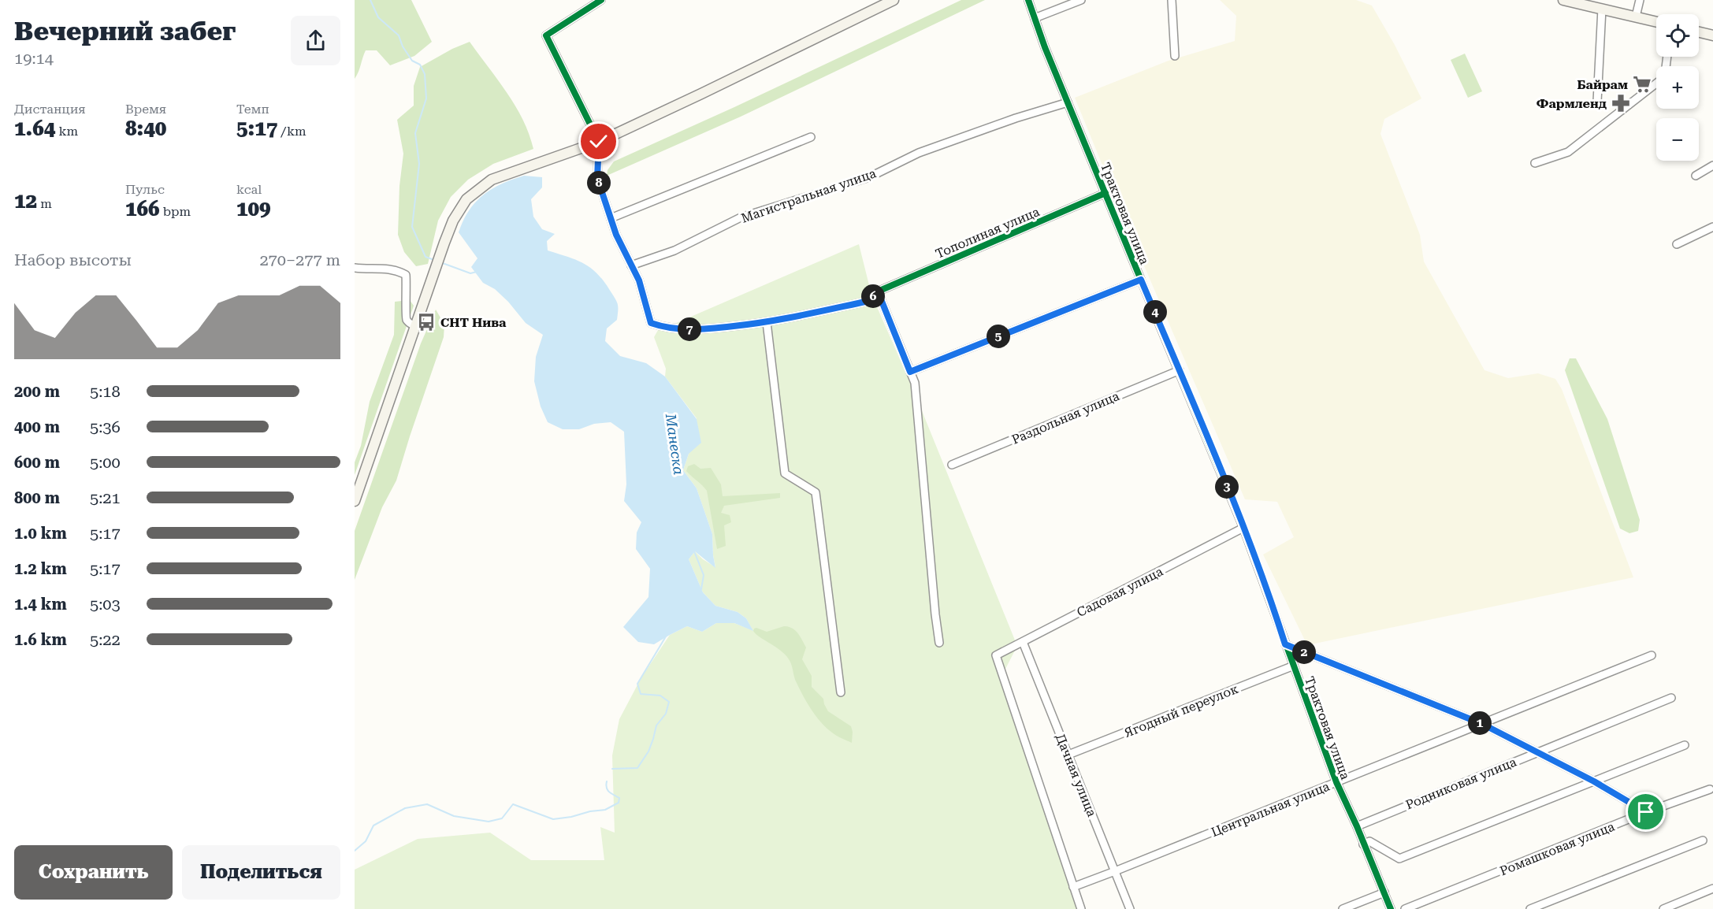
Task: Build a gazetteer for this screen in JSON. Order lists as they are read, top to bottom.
{
  "streets": {
    "street": [
      "Магистральная улица",
      "Трактовая улица",
      "Тополиная улица",
      "Раздольная улица",
      "Садовая улица",
      "Ягодный переулок",
      "Дачная улица",
      "Родниковая улица",
      "Центральная улица",
      "Ромашковая улица"
    ]
  },
  "crossings": [
    ["Магистральная улица", "Трактовая улица"],
    ["Магистральная улица", "Тополиная улица"],
    ["Трактовая улица", "Тополиная улица"],
    ["Трактовая улица", "Раздольная улица"],
    ["Трактовая улица", "Садовая улица"],
    ["Трактовая улица", "Ягодный переулок"],
    ["Трактовая улица", "Родниковая улица"],
    ["Трактовая улица", "Центральная улица"],
    ["Садовая улица", "Дачная улица"],
    ["Садовая улица", "Центральная улица"],
    ["Ягодный переулок", "Дачная улица"],
    ["Дачная улица", "Центральная улица"]
  ],
  "water": ["Манеска"],
  "places": {
    "supermarket": ["Байрам"],
    "pharmacy": ["Фармленд"],
    "bus stop": ["СНТ Нива"]
  },
  "page": {
    "heading": ["Вечерний забег", "19:14"],
    "map_buttons": ["+", "−"],
    "stats": [
      ["Дистанция", "1.64 km"],
      ["Время", "8:40"],
      ["Темп", "5:17 /km"],
      ["12 m"],
      ["Пульс", "166 bpm"],
      ["kcal", "109"]
    ],
    "pins": [
      "8",
      "6",
      "4",
      "7",
      "5",
      "3",
      "2",
      "1"
    ],
    "chart": ["Набор высоты", "270–277 m"],
    "list": [
      {
        "name": "200 m",
        "note": "5:18"
      },
      {
        "name": "400 m",
        "note": "5:36"
      },
      {
        "name": "600 m",
        "note": "5:00"
      },
      {
        "name": "800 m",
        "note": "5:21"
      },
      {
        "name": "1.0 km",
        "note": "5:17"
      },
      {
        "name": "1.2 km",
        "note": "5:17"
      },
      {
        "name": "1.4 km",
        "note": "5:03"
      },
      {
        "name": "1.6 km",
        "note": "5:22"
      }
    ],
    "buttons": ["Сохранить", "Поделиться"]
  }
}
